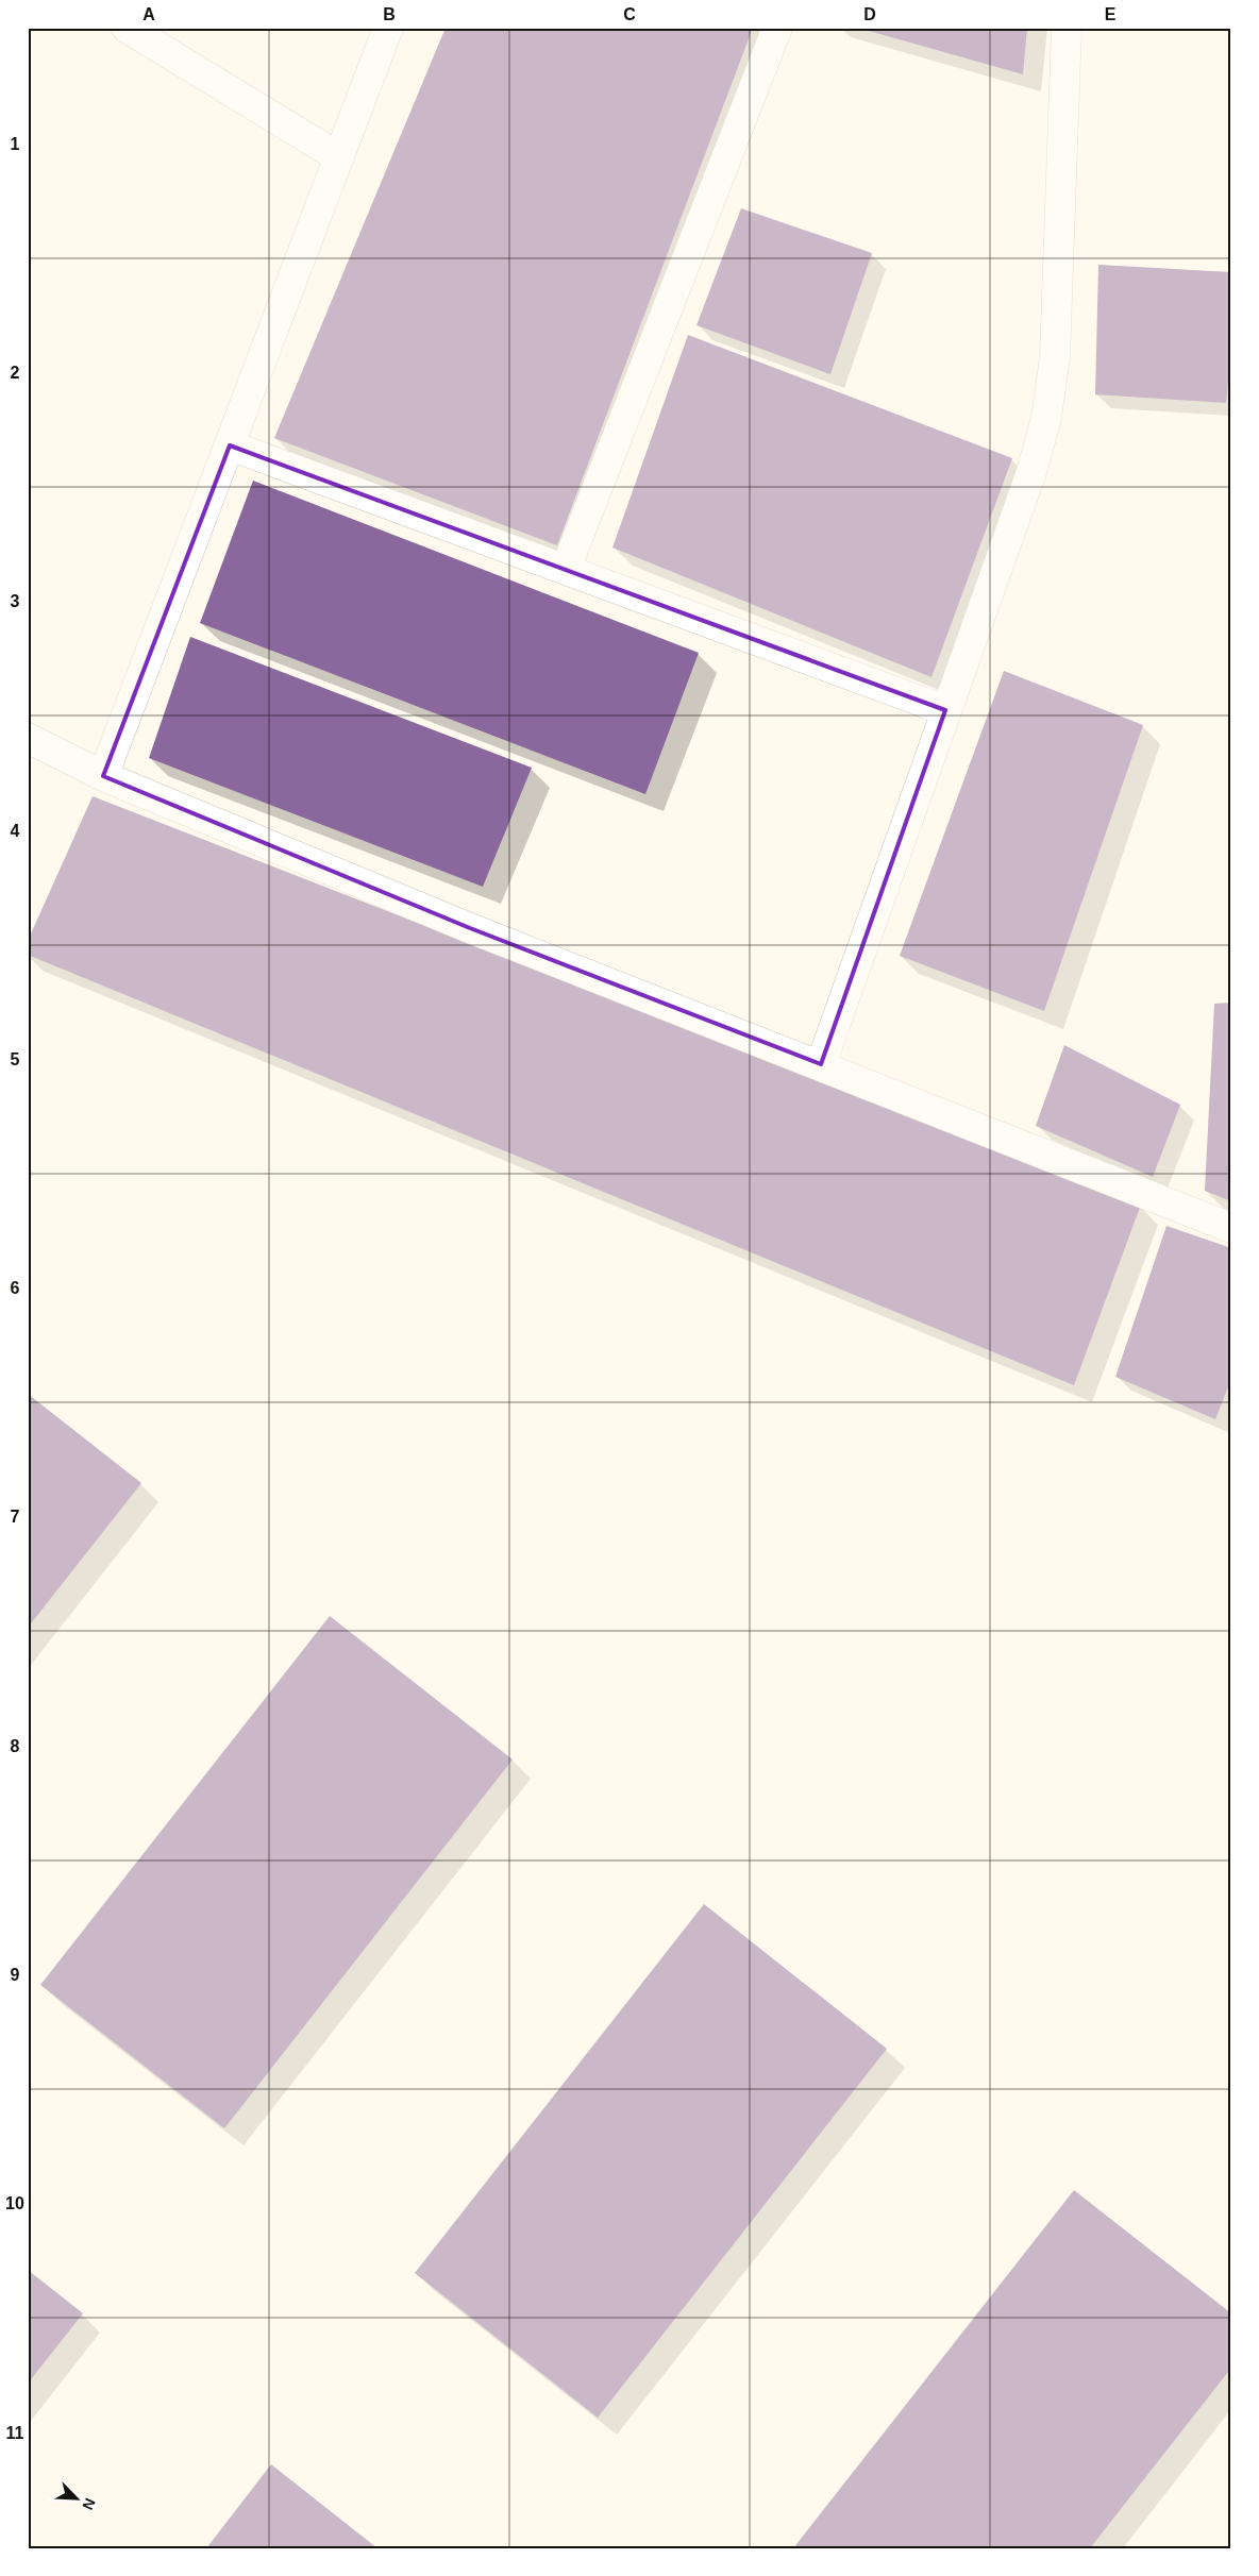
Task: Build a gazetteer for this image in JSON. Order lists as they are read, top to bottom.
{
  "north": "bottom right",
  "grid": {
    "columns": [
      "A",
      "B",
      "C",
      "D",
      "E"
    ],
    "rows": [
      "1",
      "2",
      "3",
      "4",
      "5",
      "6",
      "7",
      "8",
      "9",
      "10",
      "11"
    ]
  }
}
